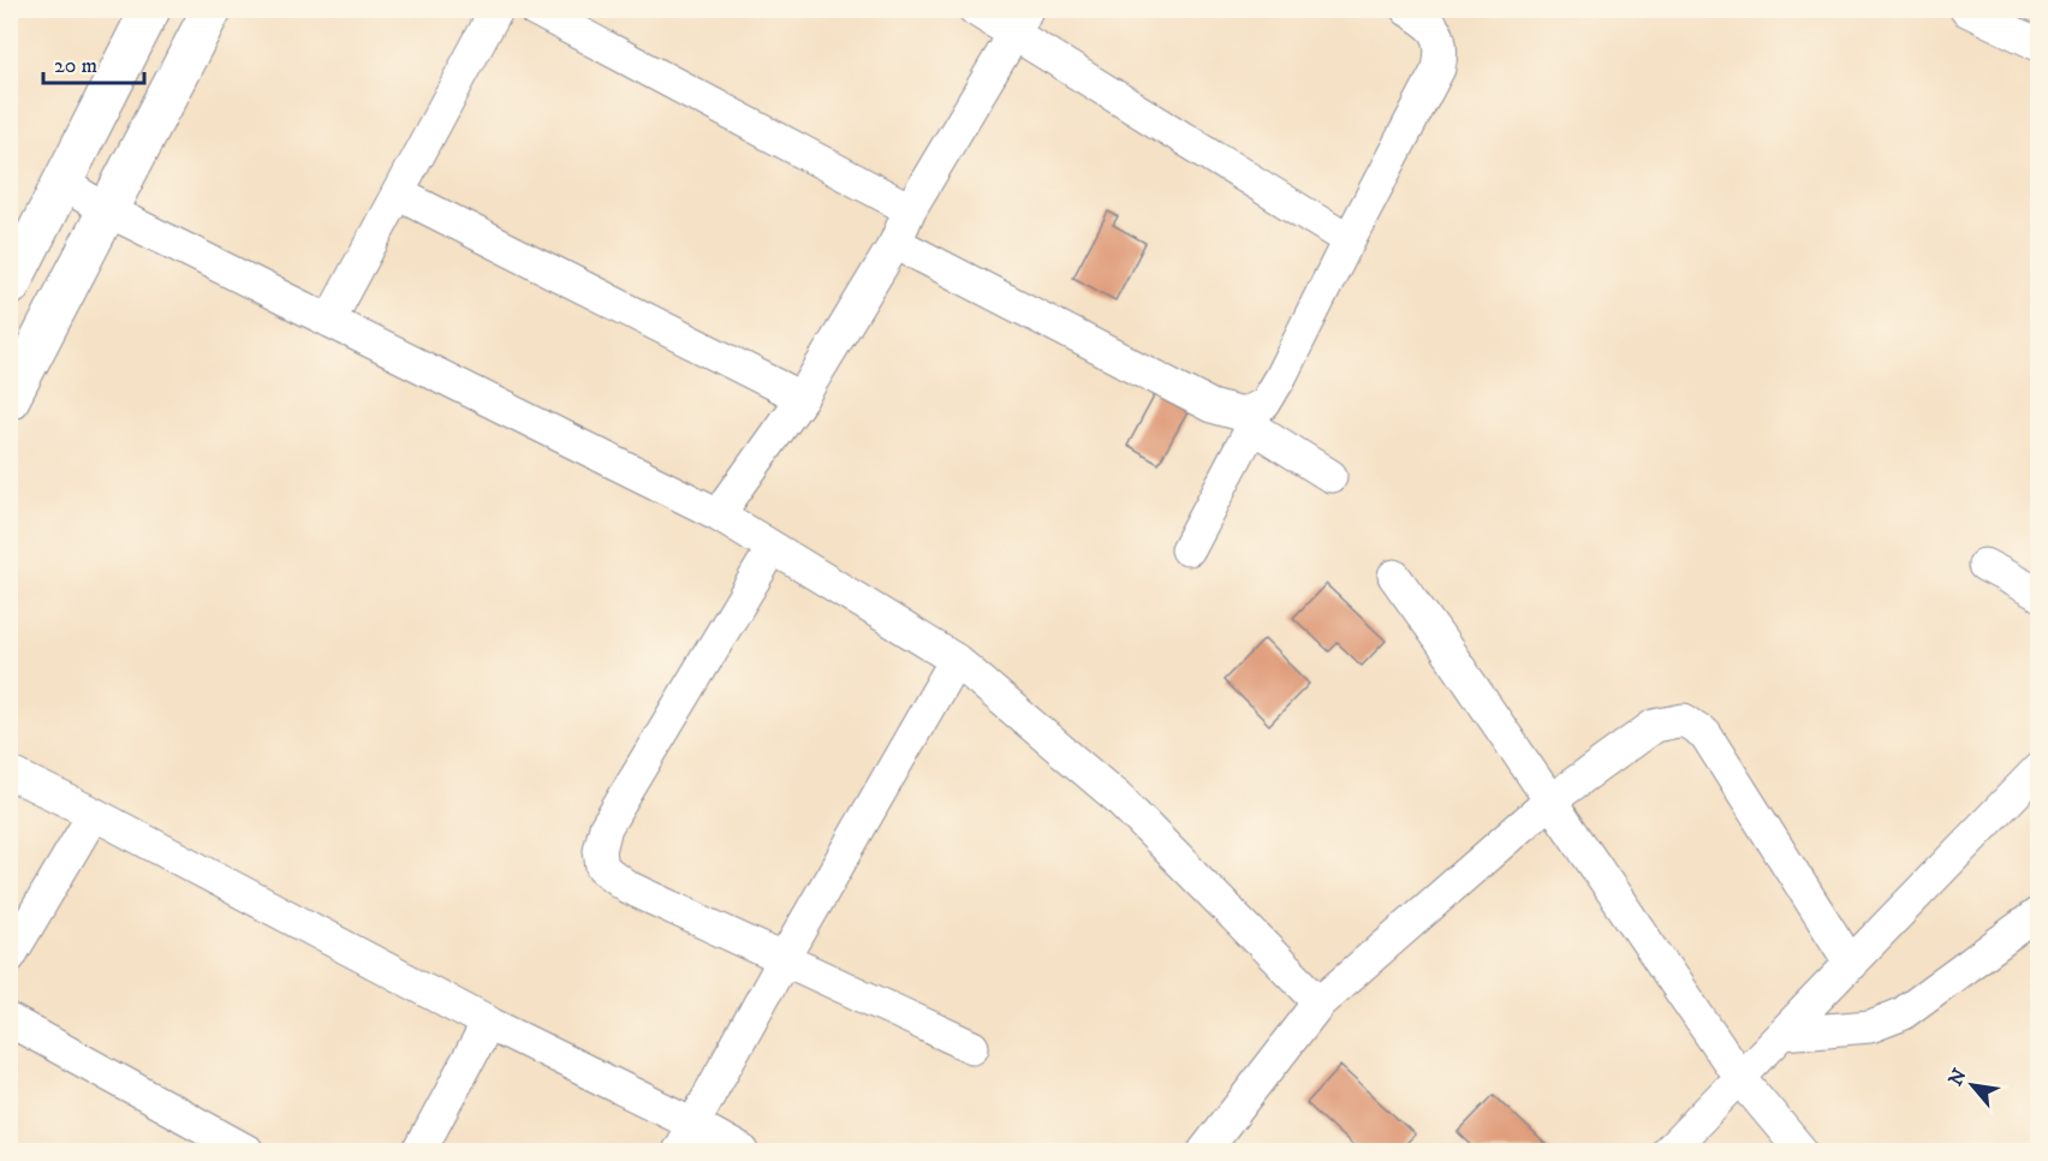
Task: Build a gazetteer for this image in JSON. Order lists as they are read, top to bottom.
{
  "scale_bar": "20 m",
  "north": "top left"
}
